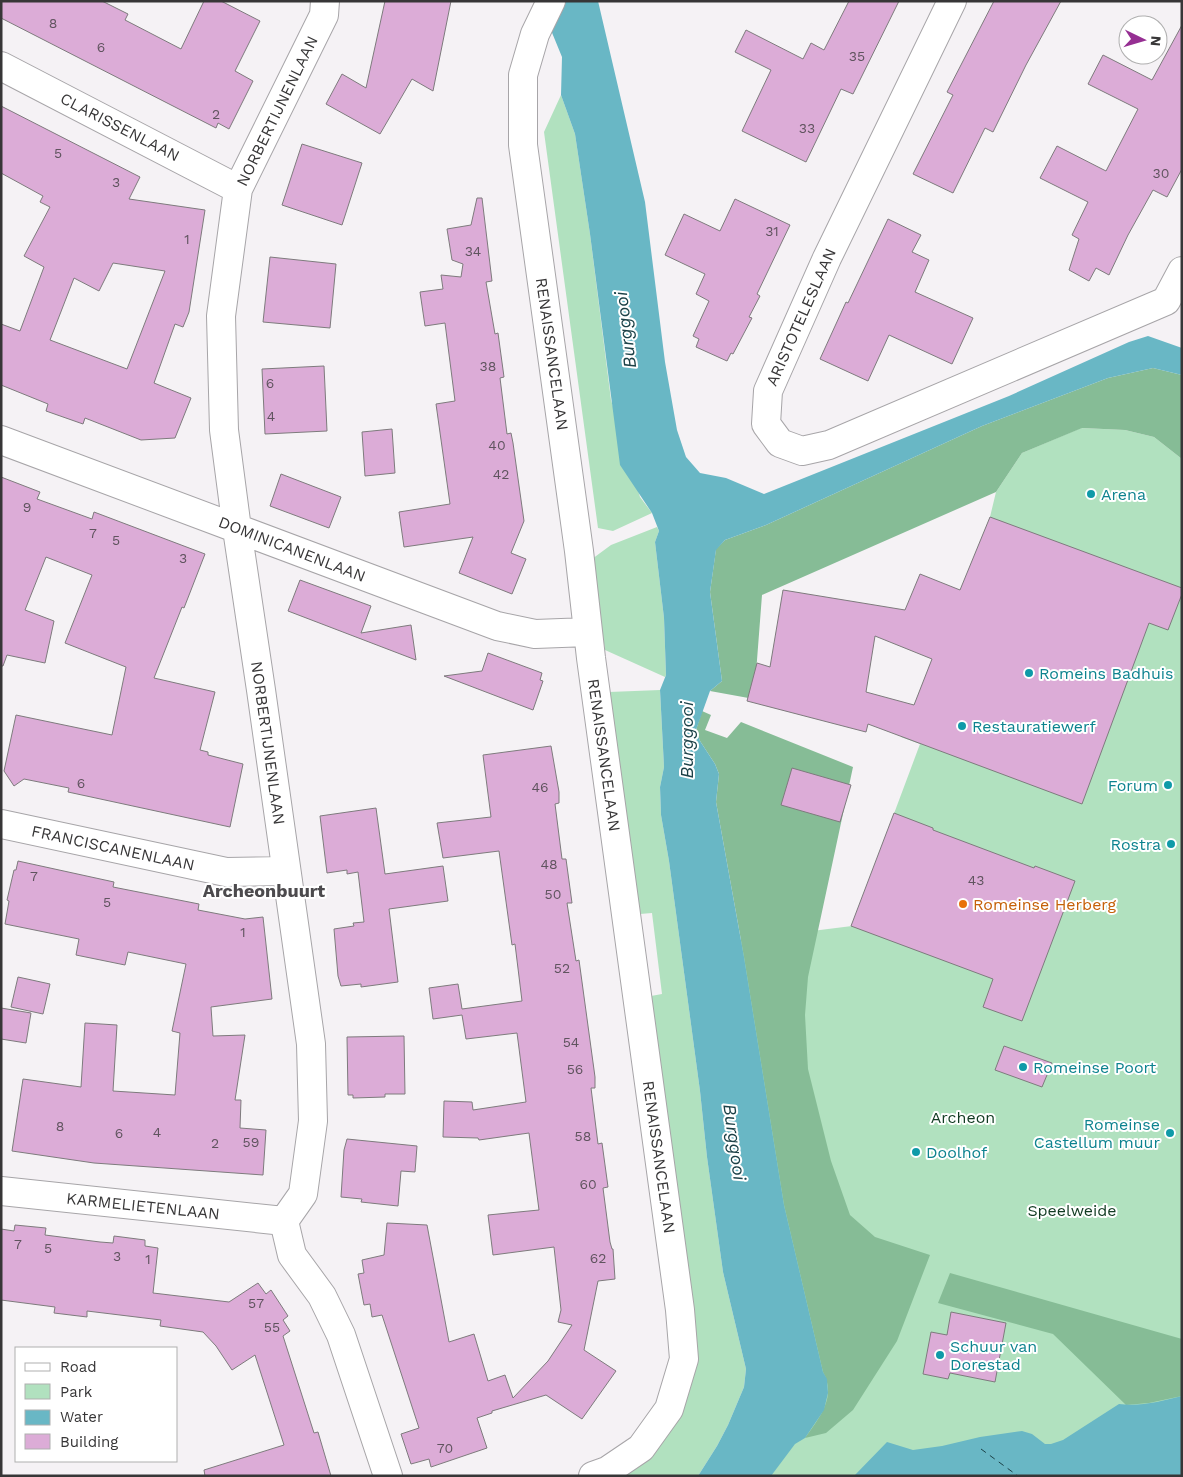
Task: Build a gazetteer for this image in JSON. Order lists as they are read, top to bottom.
{
  "streets": {
    "street": [
      "NORBERTIJNENLAAN",
      "CLARISSENLAAN",
      "ARISTOTELESLAAN",
      "RENAISSANCELAAN",
      "DOMINICANENLAAN",
      "FRANCISCANENLAAN",
      "KARMELIETENLAAN"
    ]
  },
  "crossings": [
    ["NORBERTIJNENLAAN", "CLARISSENLAAN"],
    ["NORBERTIJNENLAAN", "DOMINICANENLAAN"],
    ["NORBERTIJNENLAAN", "FRANCISCANENLAAN"],
    ["NORBERTIJNENLAAN", "KARMELIETENLAAN"],
    ["RENAISSANCELAAN", "DOMINICANENLAAN"]
  ],
  "districts": ["Archeonbuurt"],
  "water": ["Burggooi"],
  "parks": ["Archeon", "Speelweide"],
  "places": [
    "Arena",
    "Romeins Badhuis",
    "Restauratiewerf",
    "Forum",
    "Rostra",
    "Romeinse Herberg",
    "Romeinse Poort",
    "Romeinse Castellum muur",
    "Doolhof",
    "Schuur van Dorestad"
  ],
  "house_numbers": [
    "8",
    "6",
    "35",
    "2",
    "33",
    "5",
    "30",
    "3",
    "31",
    "1",
    "34",
    "38",
    "6",
    "4",
    "40",
    "42",
    "9",
    "7",
    "5",
    "3",
    "6",
    "46",
    "48",
    "7",
    "43",
    "50",
    "5",
    "1",
    "52",
    "54",
    "56",
    "8",
    "4",
    "6",
    "58",
    "59",
    "2",
    "60",
    "7",
    "5",
    "3",
    "62",
    "1",
    "57",
    "55",
    "70"
  ],
  "legend": [
    "Road",
    "Park",
    "Water",
    "Building"
  ],
  "north": "right"
}
